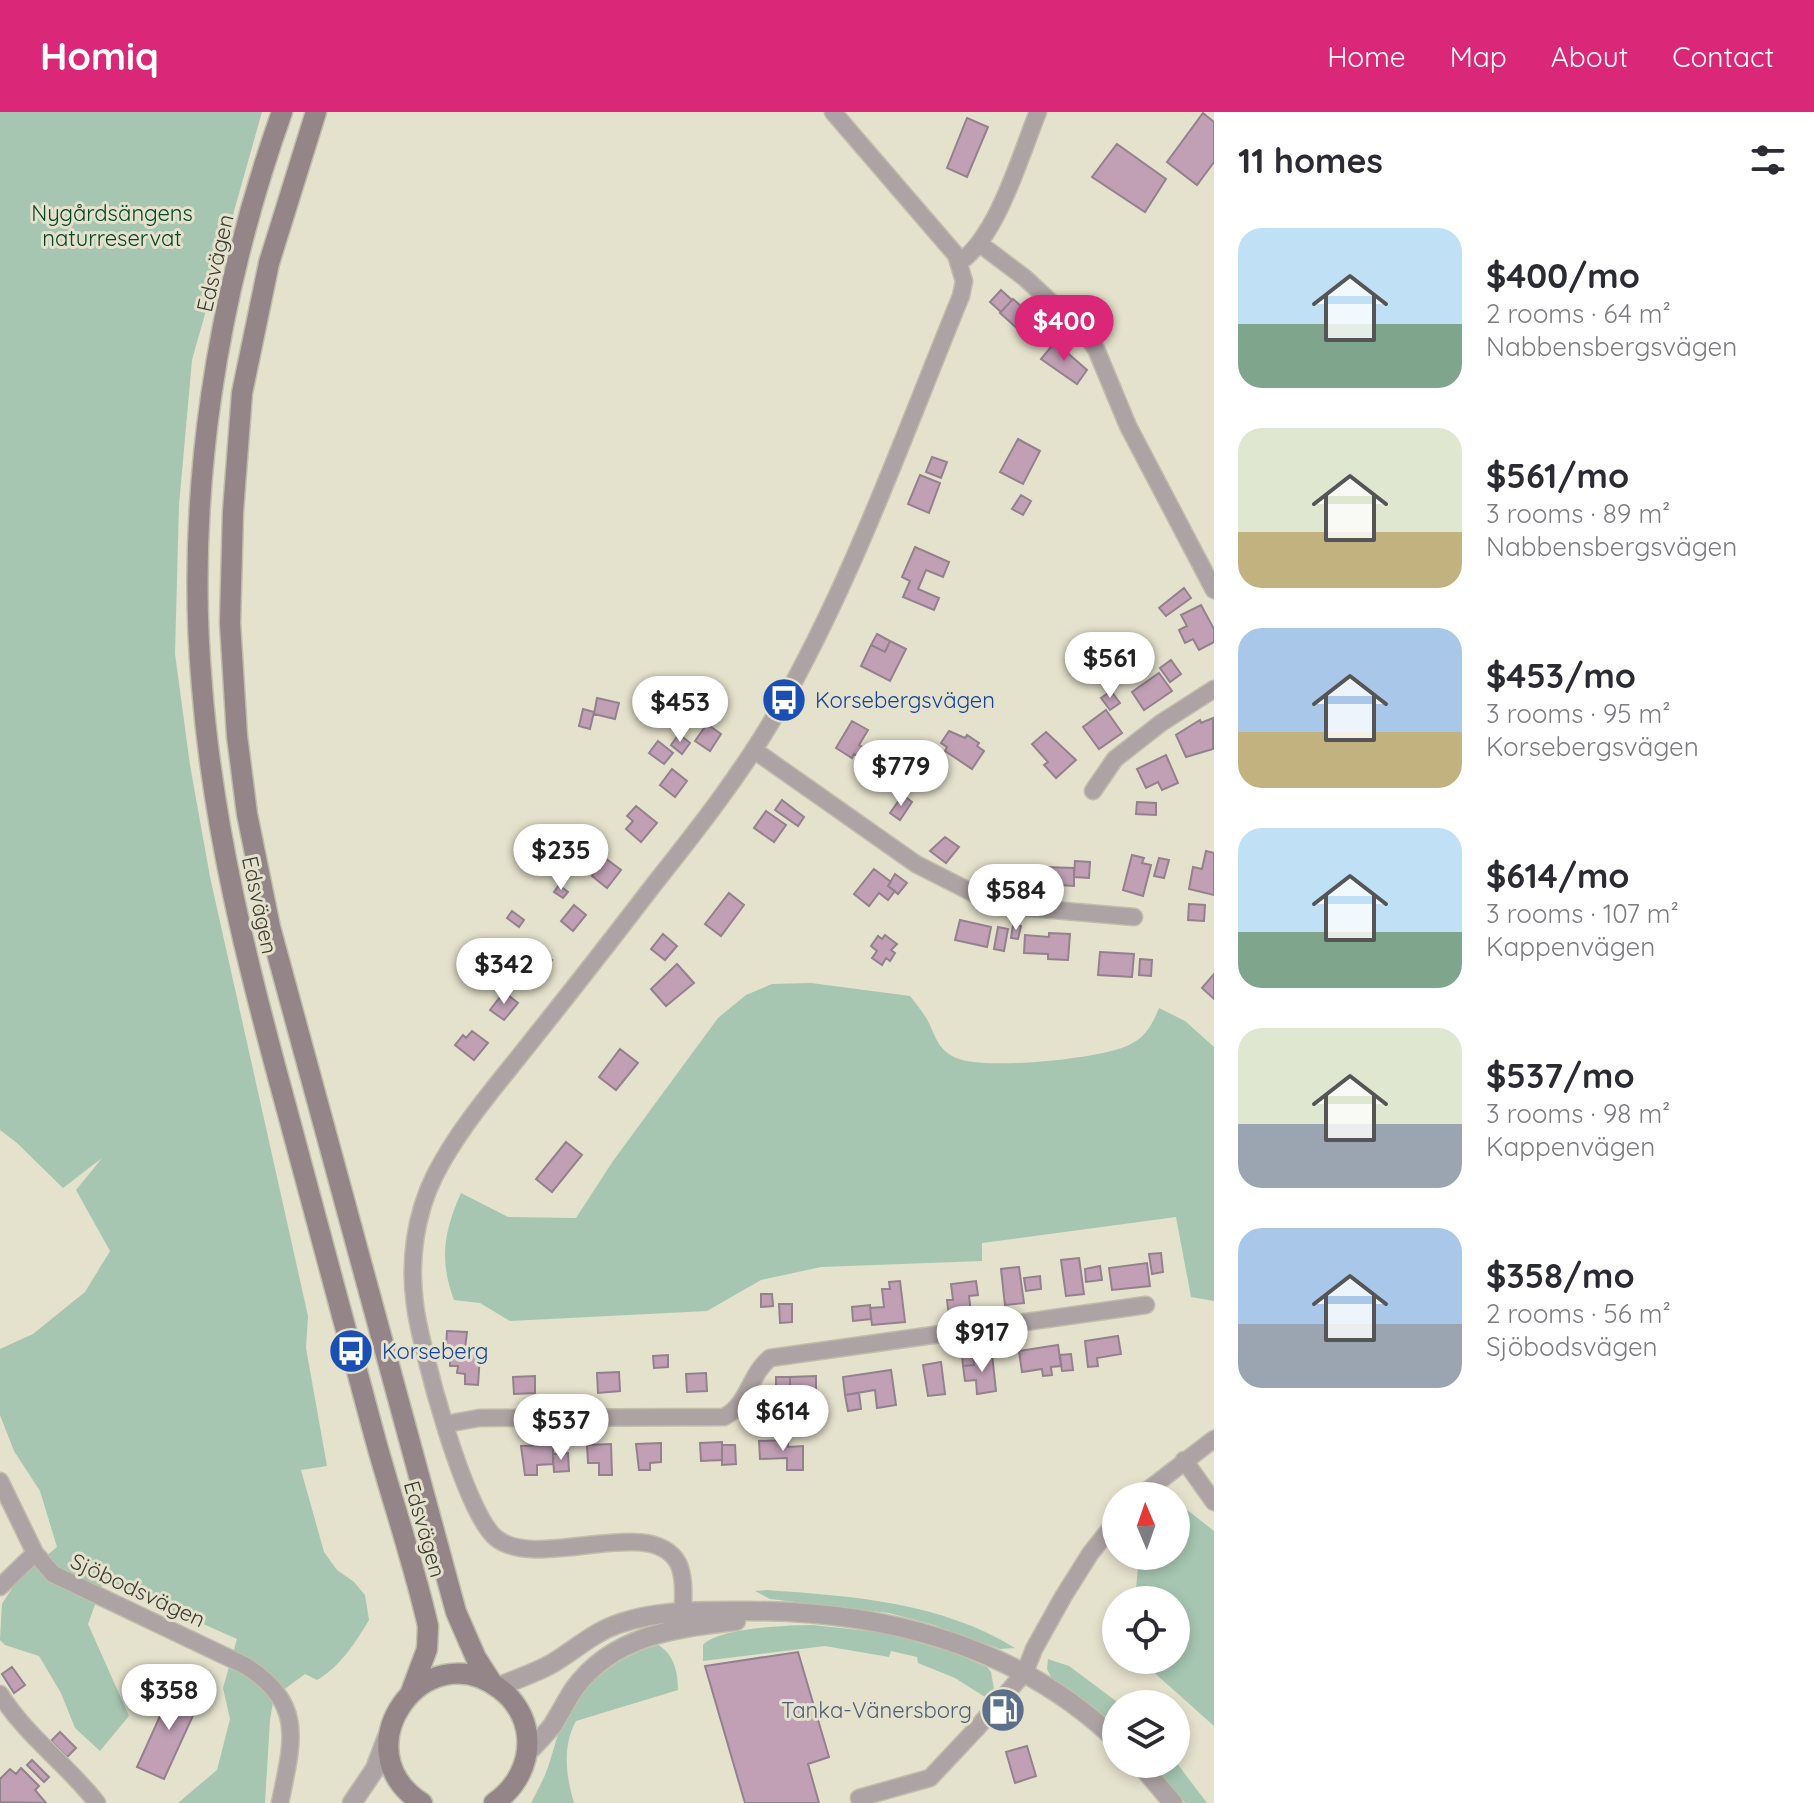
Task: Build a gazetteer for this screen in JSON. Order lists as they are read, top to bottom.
{
  "streets": {
    "main road": ["Edsvägen"],
    "street": ["Sjöbodsvägen"]
  },
  "parks": ["Nygårdsängens naturreservat"],
  "places": {
    "bus stop": ["Korsebergsvägen", "Korseberg"],
    "fuel station": ["Tanka-Vänersborg"]
  },
  "north": "top",
  "page": {
    "header": "Homiq",
    "nav": [
      "Home",
      "Map",
      "About",
      "Contact"
    ],
    "heading": "11 homes",
    "list": [
      {
        "name": "$400/mo",
        "note": "2 rooms · 64 m² · Nabbensbergsvägen"
      },
      {
        "name": "$561/mo",
        "note": "3 rooms · 89 m² · Nabbensbergsvägen"
      },
      {
        "name": "$453/mo",
        "note": "3 rooms · 95 m² · Korsebergsvägen"
      },
      {
        "name": "$614/mo",
        "note": "3 rooms · 107 m² · Kappenvägen"
      },
      {
        "name": "$537/mo",
        "note": "3 rooms · 98 m² · Kappenvägen"
      },
      {
        "name": "$358/mo",
        "note": "2 rooms · 56 m² · Sjöbodsvägen"
      }
    ],
    "price": [
      "$400",
      "$561",
      "$453",
      "$779",
      "$235",
      "$584",
      "$342",
      "$917",
      "$614",
      "$537",
      "$358"
    ]
  }
}
